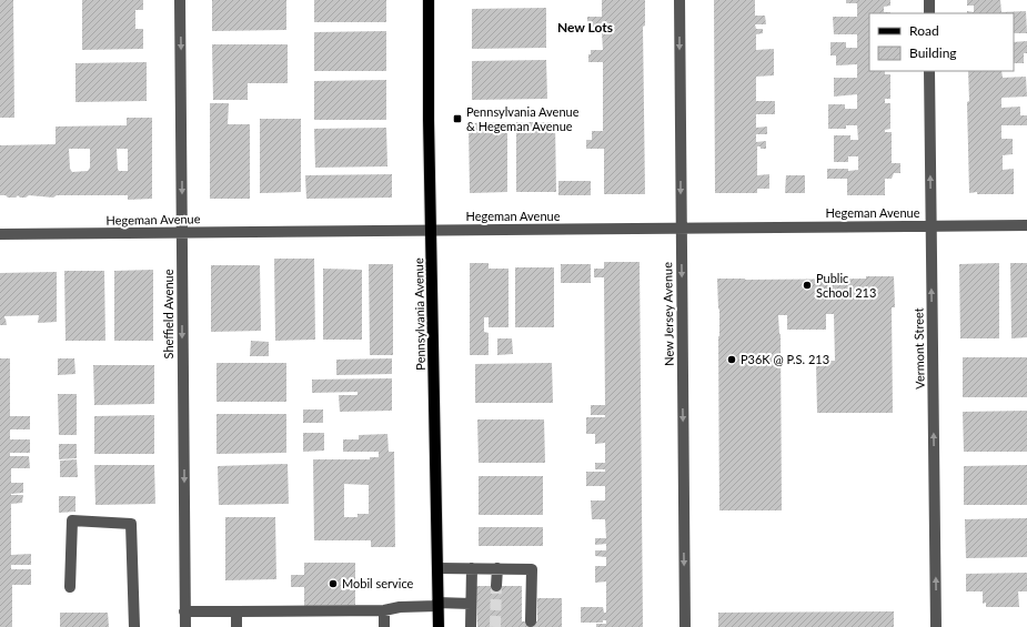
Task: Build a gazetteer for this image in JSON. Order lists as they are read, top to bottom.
{
  "streets": {
    "main road": ["Pennsylvania Avenue"],
    "street": [
      "Hegeman Avenue",
      "Sheffield Avenue",
      "New Jersey Avenue",
      "Vermont Street"
    ]
  },
  "crossings": [
    ["Hegeman Avenue", "Sheffield Avenue"],
    ["Hegeman Avenue", "Pennsylvania Avenue"],
    ["Hegeman Avenue", "New Jersey Avenue"],
    ["Hegeman Avenue", "Vermont Street"]
  ],
  "one_way": ["Sheffield Avenue", "New Jersey Avenue", "Vermont Street"],
  "districts": ["New Lots"],
  "places": {
    "transit": ["Pennsylvania Avenue & Hegeman Avenue"],
    "other": ["Public School 213", "P36K @ P.S. 213", "Mobil service"]
  },
  "legend": ["Road", "Building"]
}
